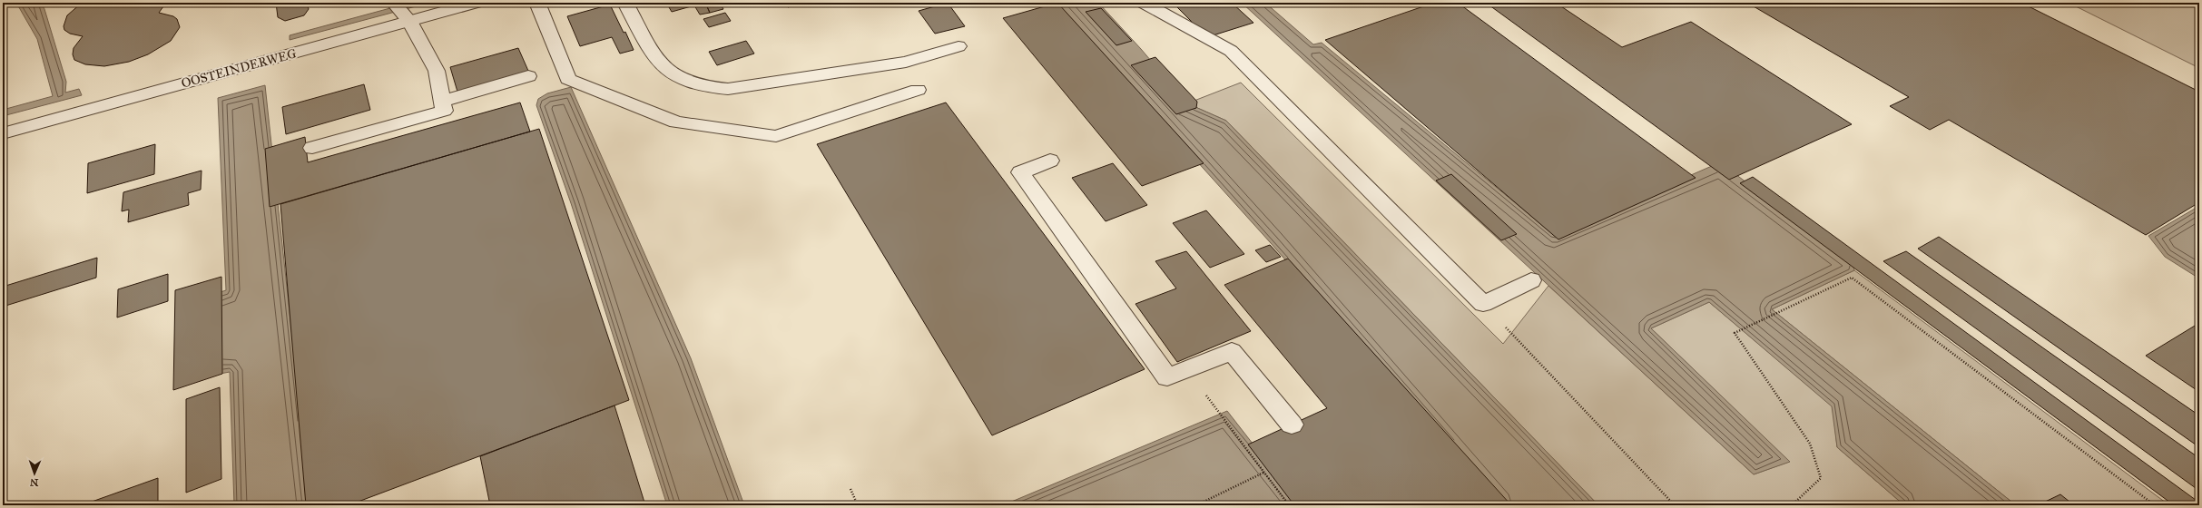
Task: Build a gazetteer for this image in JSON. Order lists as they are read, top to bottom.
{
  "streets": {
    "street": ["OOSTEINDERWEG"]
  },
  "north": "bottom"
}
